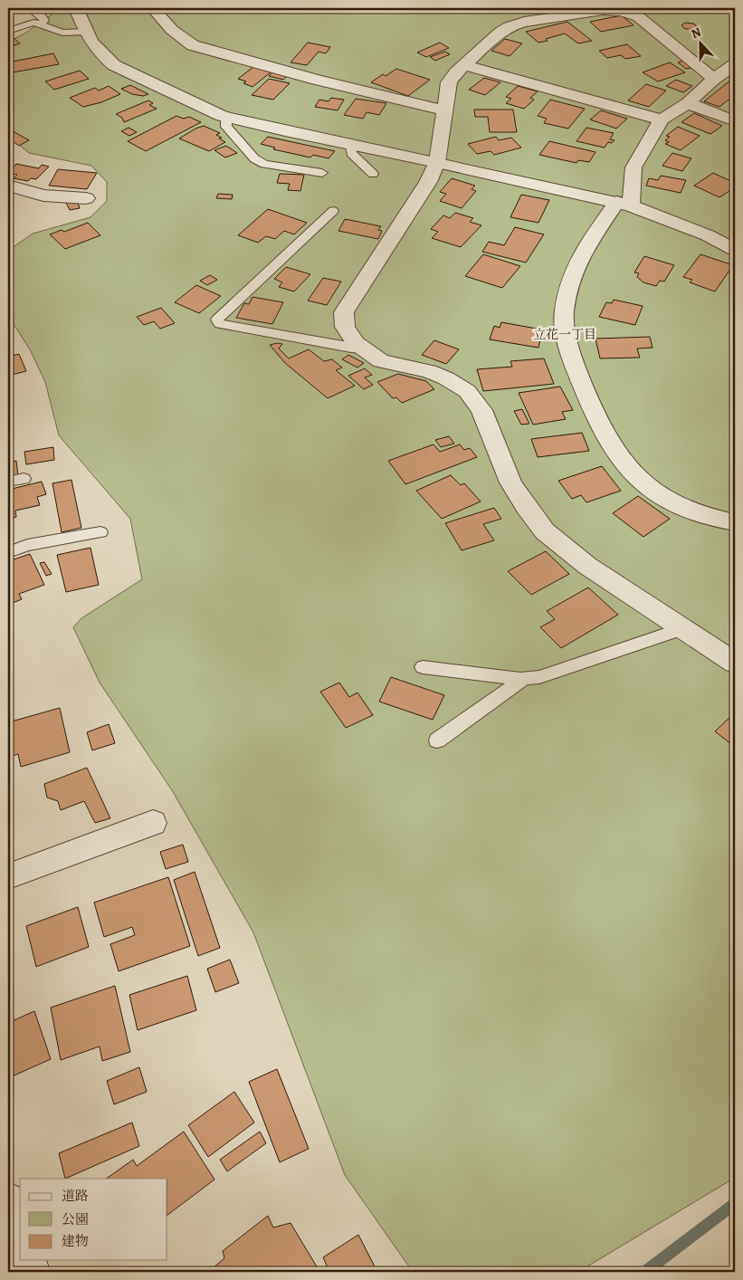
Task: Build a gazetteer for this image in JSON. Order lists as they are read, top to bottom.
{
  "districts": ["立花一丁目"],
  "legend": ["道路", "公園", "建物"],
  "north": "top"
}
